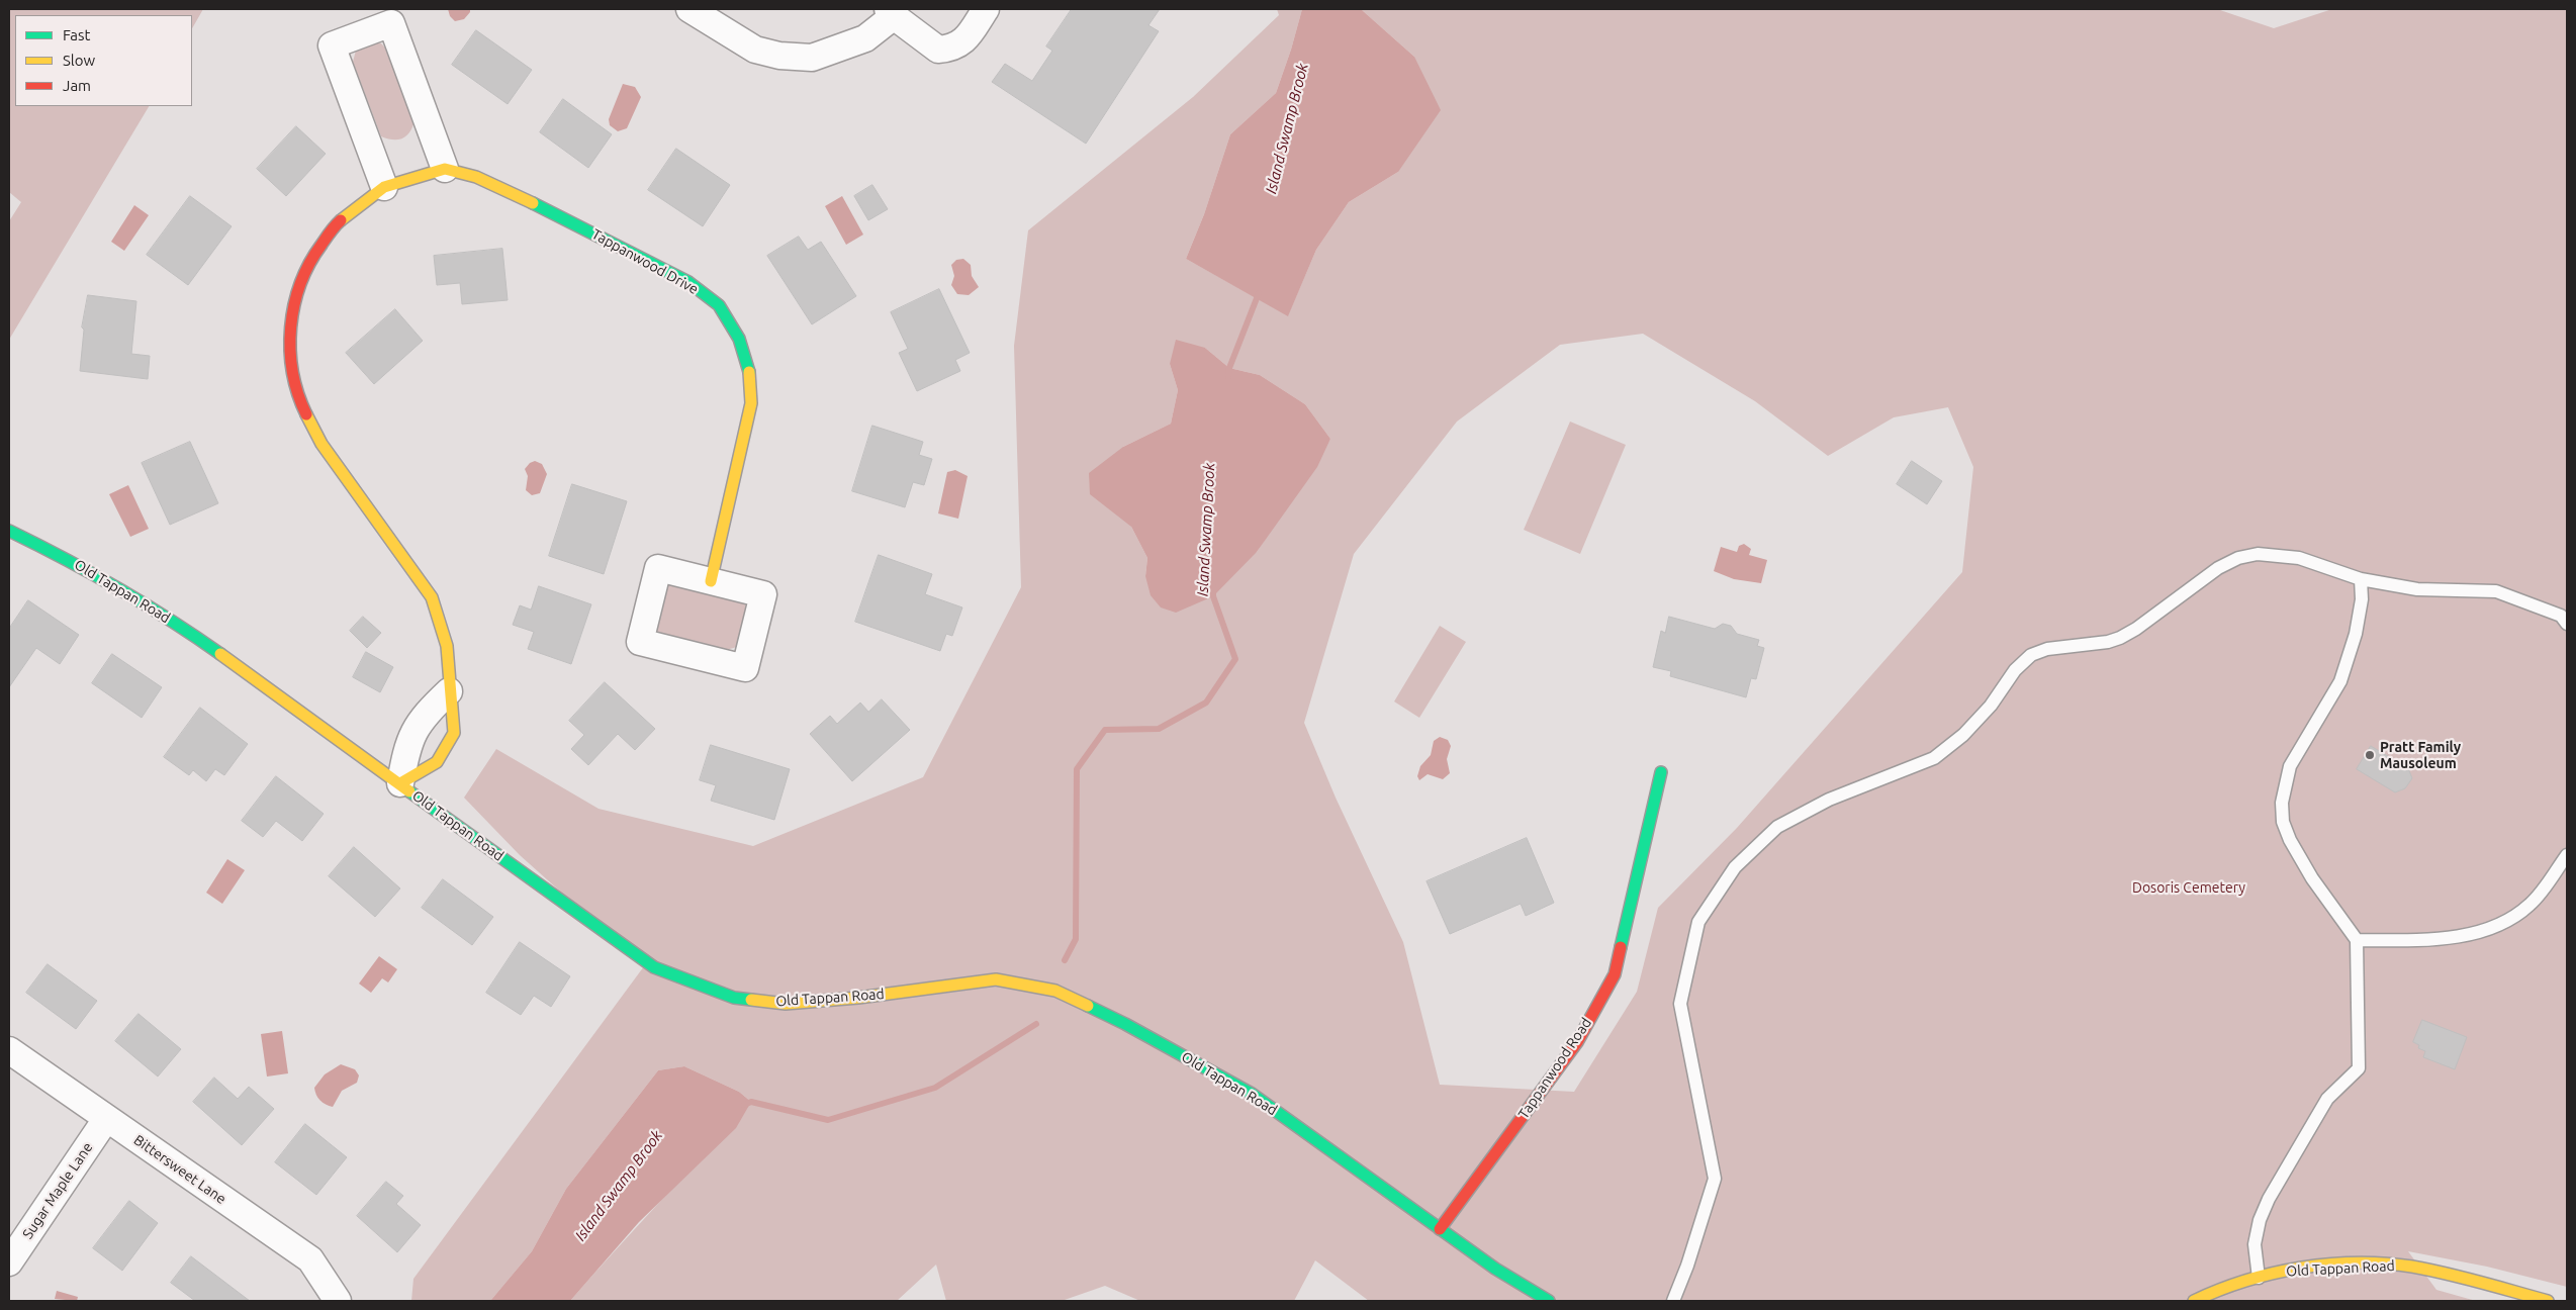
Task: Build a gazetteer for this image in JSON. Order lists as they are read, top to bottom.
{
  "streets": {
    "street": [
      "Tappanwood Drive",
      "Old Tappan Road",
      "Tappanwood Road",
      "Bittersweet Lane",
      "Sugar Maple Lane"
    ]
  },
  "crossings": [
    ["Old Tappan Road", "Tappanwood Road"],
    ["Bittersweet Lane", "Sugar Maple Lane"]
  ],
  "water": ["Island Swamp Brook"],
  "parks": ["Dosoris Cemetery"],
  "places": ["Pratt Family Mausoleum"],
  "legend": ["Fast", "Slow", "Jam"]
}
